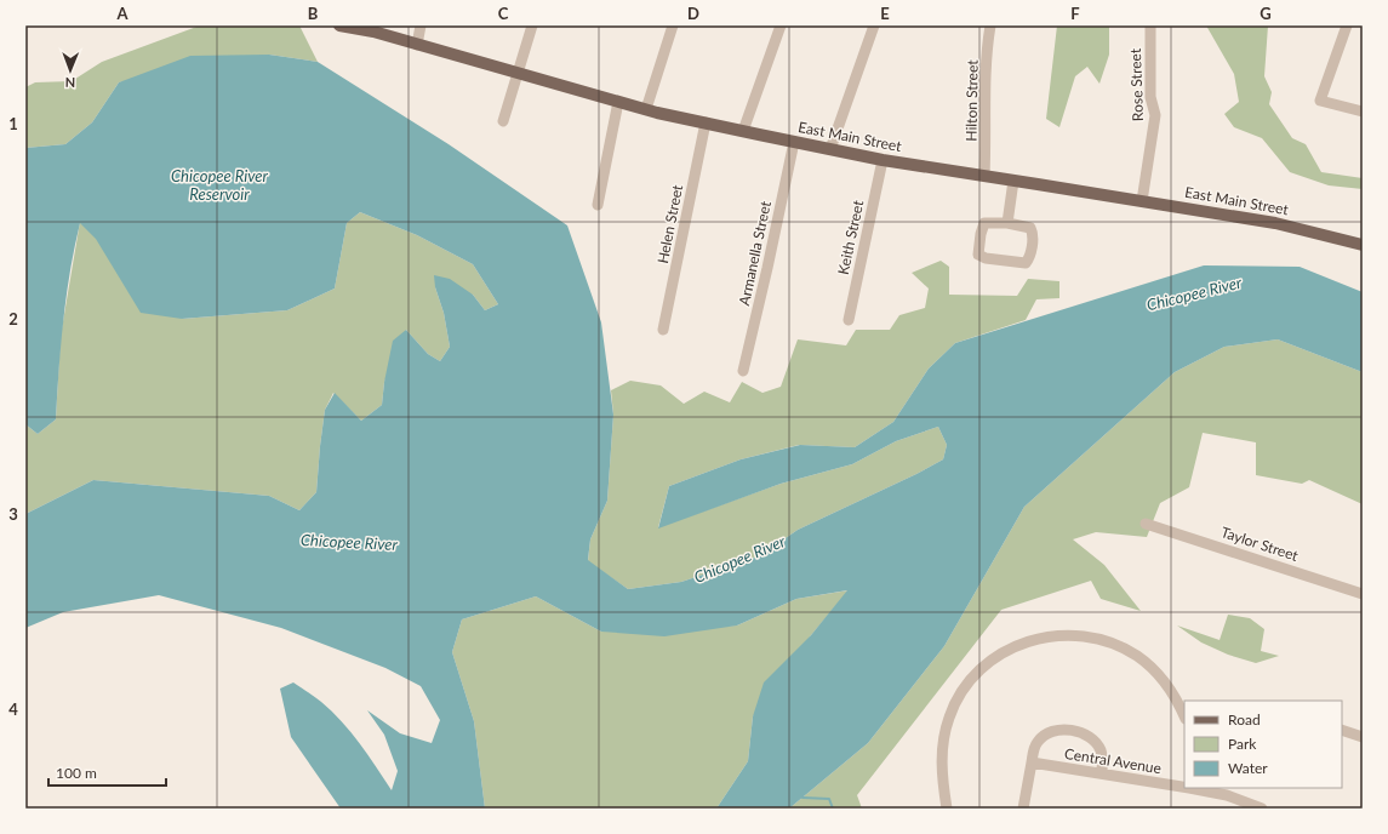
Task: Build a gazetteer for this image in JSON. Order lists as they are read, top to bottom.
{
  "streets": {
    "main road": ["East Main Street"],
    "street": [
      "Rose Street",
      "Hilton Street",
      "Helen Street",
      "Keith Street",
      "Armanella Street",
      "Taylor Street",
      "Central Avenue"
    ]
  },
  "crossings": [
    ["Rose Street", "East Main Street"],
    ["Hilton Street", "East Main Street"],
    ["East Main Street", "Helen Street"],
    ["East Main Street", "Keith Street"],
    ["East Main Street", "Armanella Street"]
  ],
  "water": ["Chicopee River Reservoir", "Chicopee River"],
  "legend": ["Road", "Park", "Water"],
  "scale_bar": "100 m",
  "north": "bottom",
  "grid": {
    "columns": [
      "A",
      "B",
      "C",
      "D",
      "E",
      "F",
      "G"
    ],
    "rows": [
      "1",
      "2",
      "3",
      "4"
    ]
  }
}
